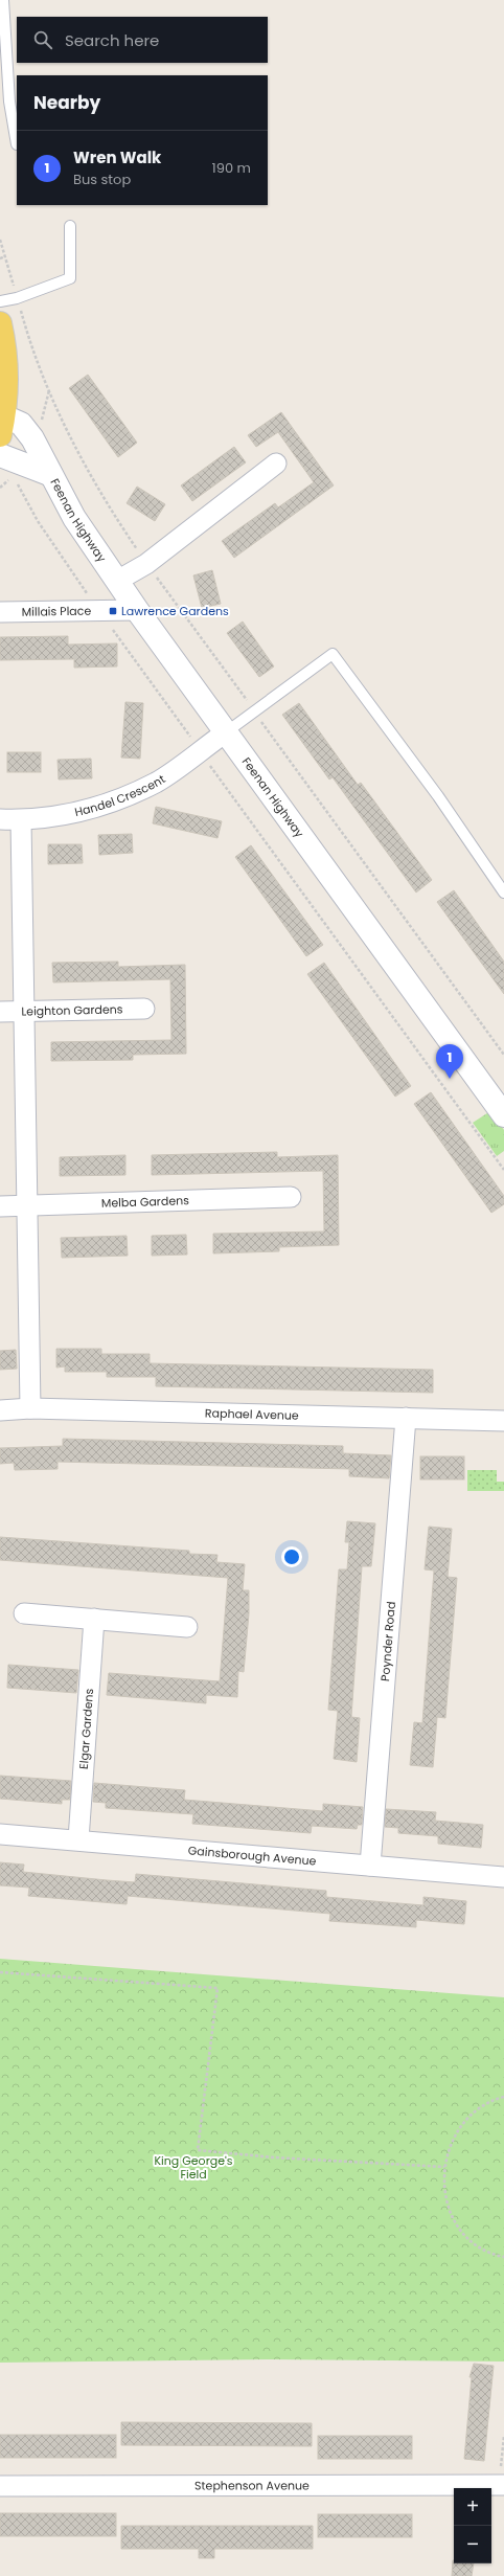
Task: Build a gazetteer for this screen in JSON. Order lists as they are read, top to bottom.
{
  "streets": {
    "street": [
      "Feenan Highway",
      "Millais Place",
      "Handel Crescent",
      "Leighton Gardens",
      "Melba Gardens",
      "Raphael Avenue",
      "Poynder Road",
      "Elgar Gardens",
      "Gainsborough Avenue",
      "Stephenson Avenue"
    ]
  },
  "crossings": [
    ["Feenan Highway", "Millais Place"],
    ["Feenan Highway", "Handel Crescent"],
    ["Raphael Avenue", "Poynder Road"],
    ["Poynder Road", "Gainsborough Avenue"],
    ["Elgar Gardens", "Gainsborough Avenue"]
  ],
  "parks": ["King George's Field"],
  "places": {
    "transit": ["Lawrence Gardens"]
  },
  "page": {
    "search": "Search here",
    "heading": "Nearby",
    "list": [
      {
        "mark": "1",
        "name": "Wren Walk",
        "note": "Bus stop",
        "value": "190 m"
      }
    ],
    "pins": "1",
    "map_buttons": ["+", "−"]
  }
}
